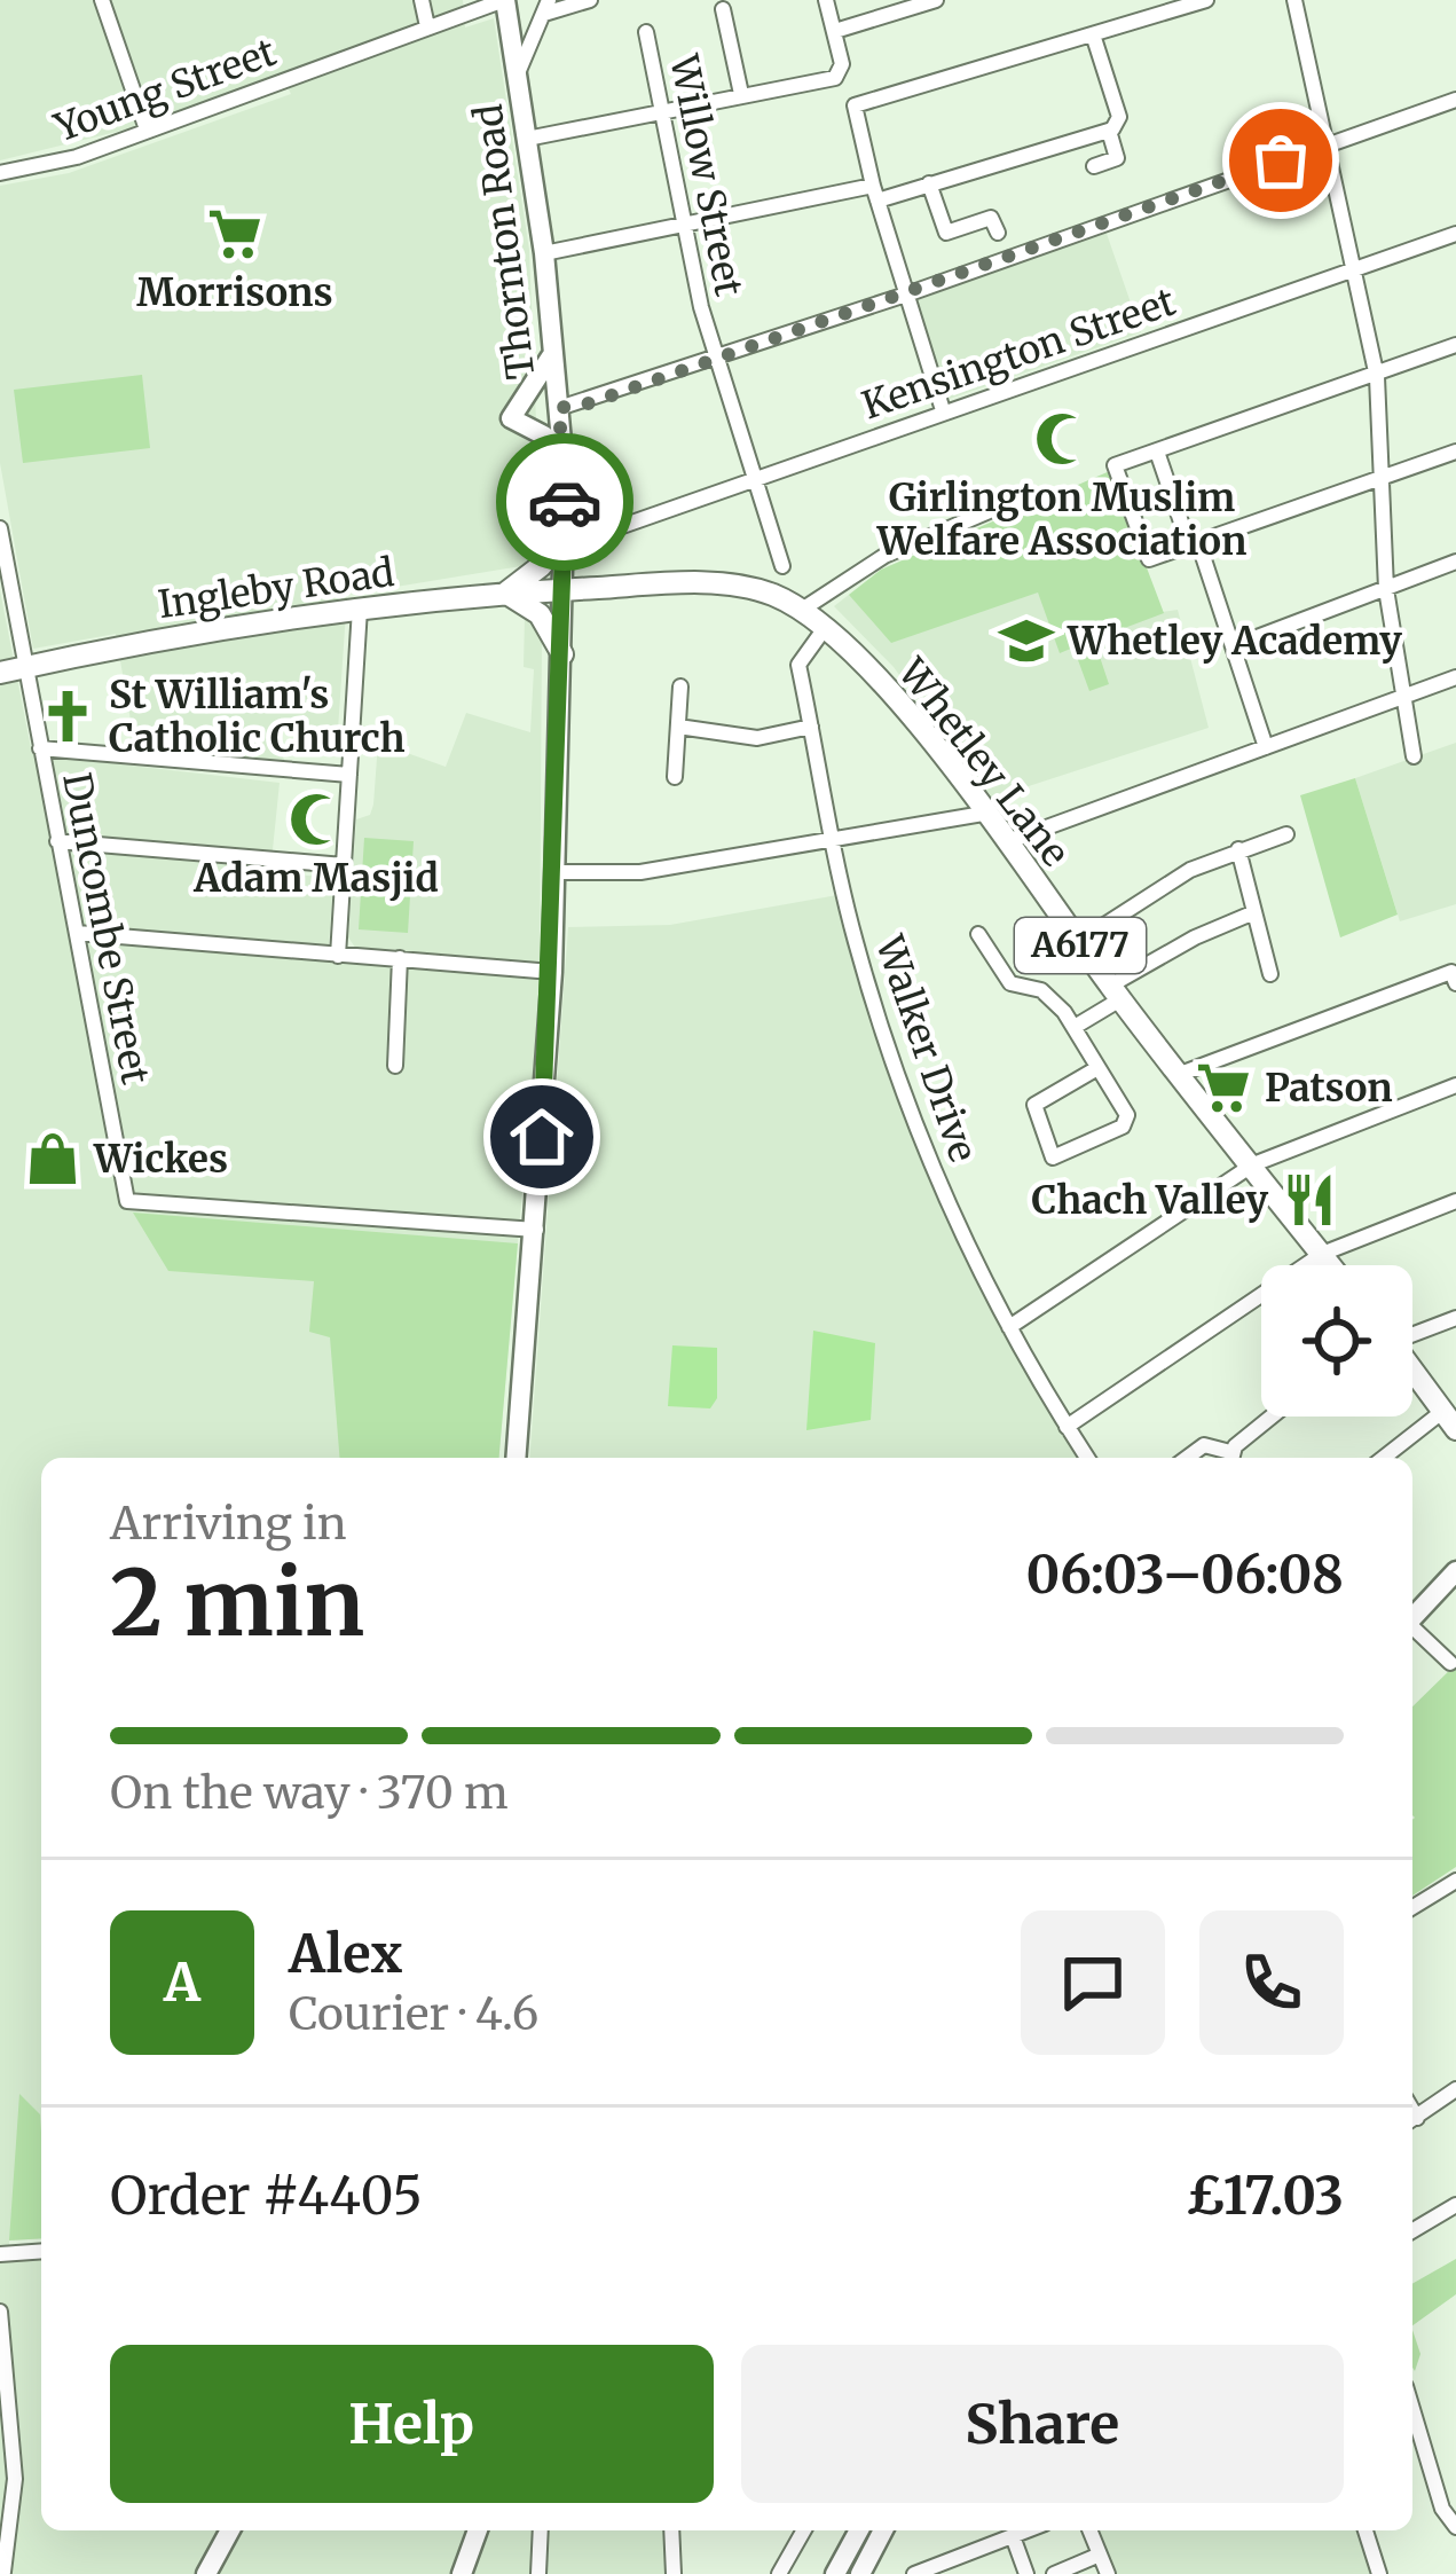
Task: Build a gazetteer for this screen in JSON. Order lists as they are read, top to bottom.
{
  "streets": {
    "main road": [
      "Thornton Road",
      "Ingleby Road",
      "Whetley Lane",
      "A6177"
    ],
    "street": [
      "Young Street",
      "Willow Street",
      "Kensington Street",
      "Duncombe Street",
      "Walker Drive"
    ]
  },
  "crossings": [
    ["Young Street", "Thornton Road"],
    ["Willow Street", "Kensington Street"],
    ["Thornton Road", "Ingleby Road"],
    ["Thornton Road", "Whetley Lane"],
    ["Thornton Road", "Duncombe Street"],
    ["Ingleby Road", "Whetley Lane"],
    ["Ingleby Road", "Duncombe Street"],
    ["Whetley Lane", "Walker Drive"]
  ],
  "places": {
    "supermarket": ["Morrisons", "Patson"],
    "mosque": ["Girlington Muslim Welfare Association", "Adam Masjid"],
    "school or university": ["Whetley Academy"],
    "church": ["St William's Catholic Church"],
    "shop": ["Wickes"],
    "restaurant": ["Chach Valley"]
  },
  "page": {
    "heading": ["2 min", "Arriving in", "06:03–06:08"],
    "panel": [
      "Alex",
      "Courier · 4.6",
      "Order #4405",
      "£17.03"
    ],
    "bar": "On the way · 370 m",
    "round": "A",
    "buttons": ["Help", "Share"]
  }
}
